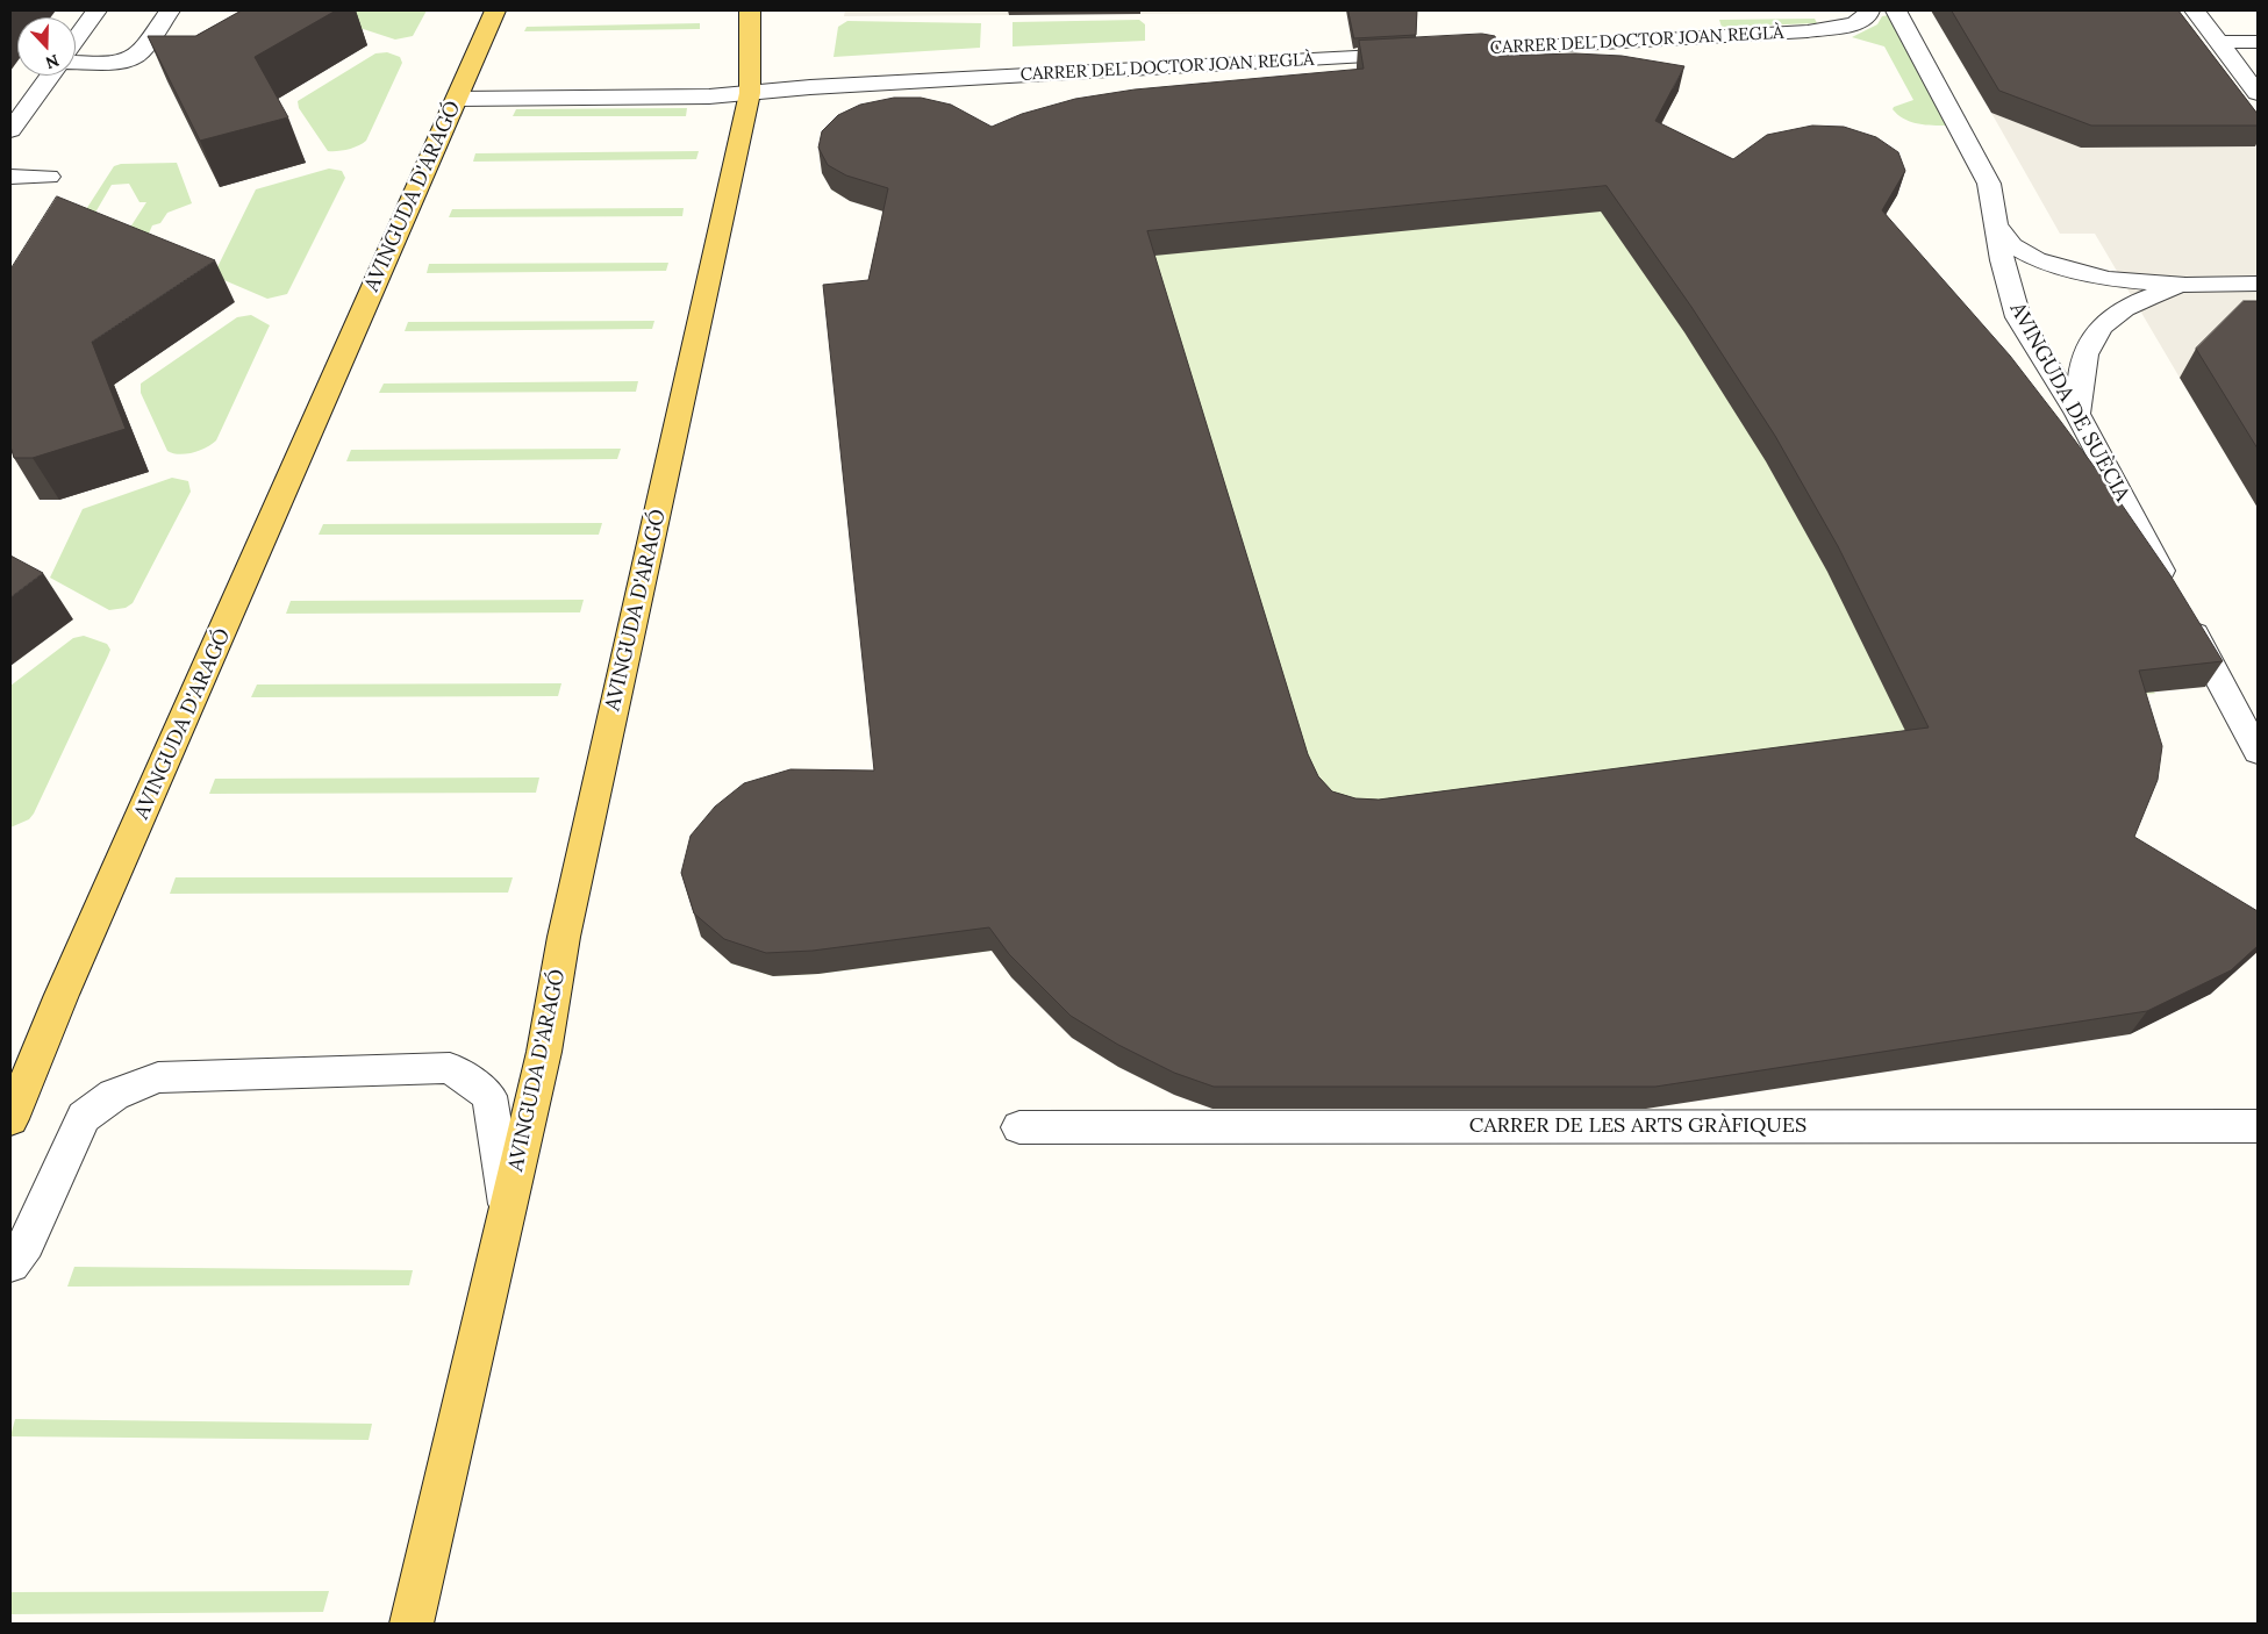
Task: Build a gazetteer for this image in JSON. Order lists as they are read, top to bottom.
{
  "streets": {
    "main road": ["AVINGUDA D'ARAGÓ"],
    "street": ["CARRER DEL DOCTOR JOAN REGLÀ", "AVINGUDA DE SUÈCIA", "CARRER DE LES ARTS GRÀFIQUES"]
  },
  "crossings": [
    ["CARRER DEL DOCTOR JOAN REGLÀ", "AVINGUDA D'ARAGÓ"]
  ],
  "north": "bottom"
}
